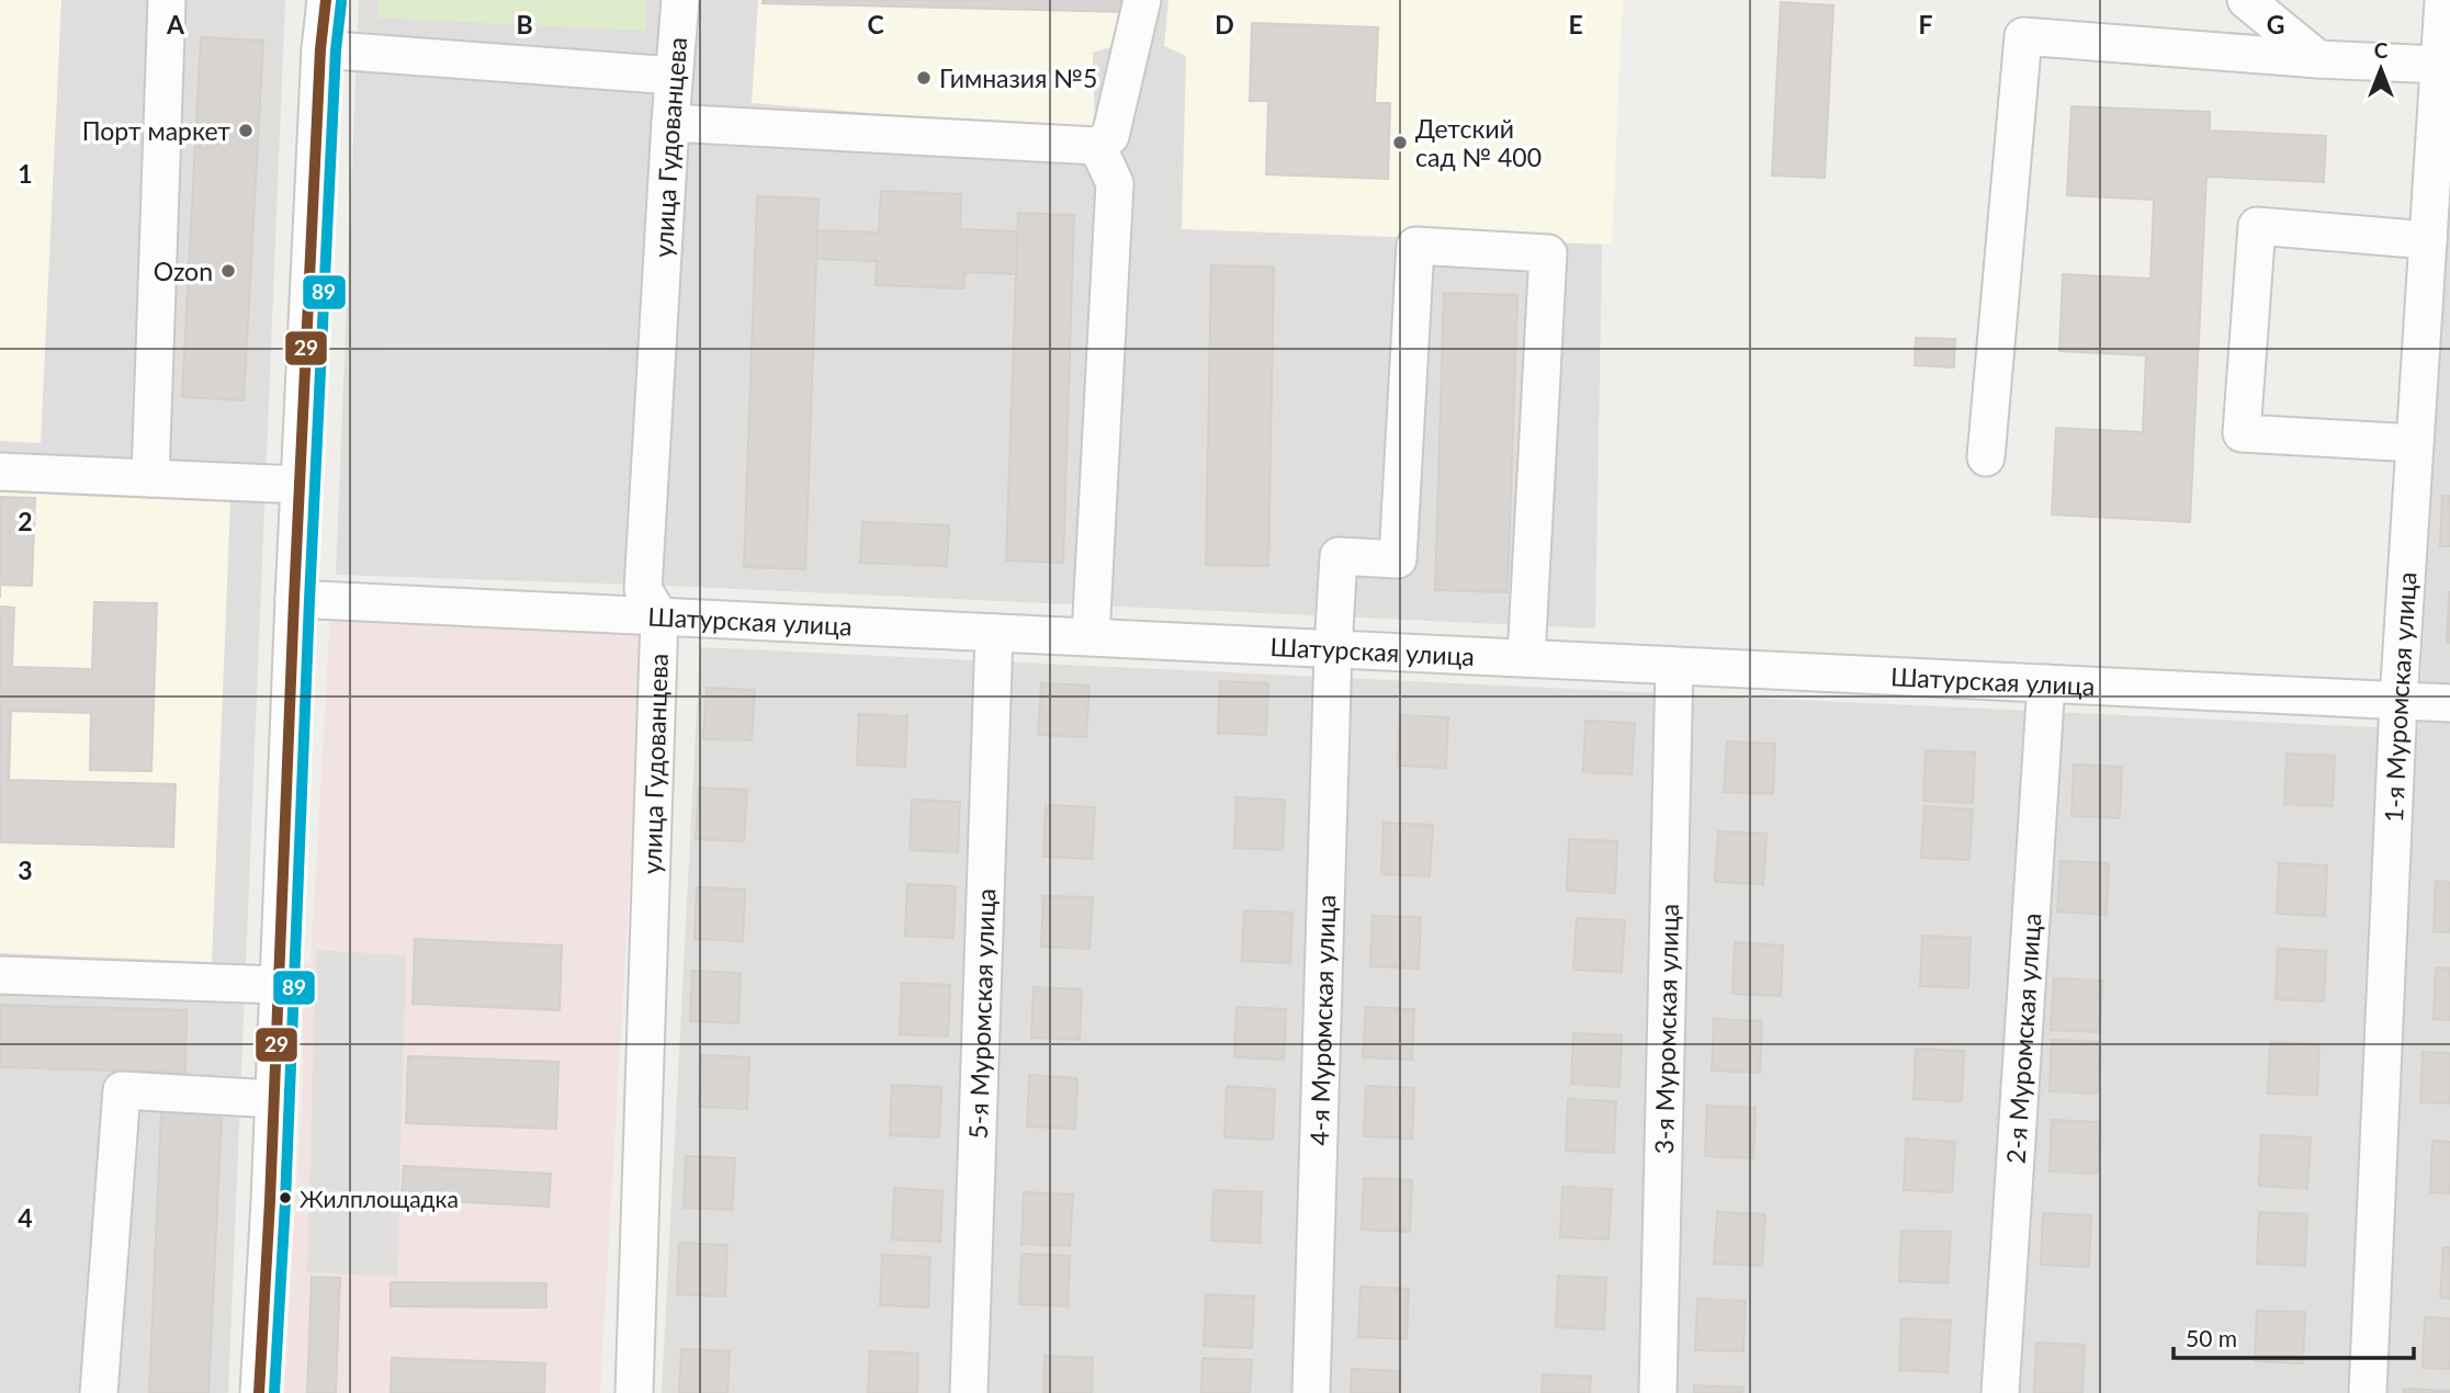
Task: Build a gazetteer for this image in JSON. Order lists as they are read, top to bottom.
{
  "streets": {
    "street": [
      "улица Гудованцева",
      "Шатурская улица",
      "1-я Муромская улица",
      "5-я Муромская улица",
      "4-я Муромская улица",
      "3-я Муромская улица",
      "2-я Муромская улица"
    ]
  },
  "crossings": [
    ["улица Гудованцева", "Шатурская улица"],
    ["Шатурская улица", "1-я Муромская улица"],
    ["Шатурская улица", "5-я Муромская улица"],
    ["Шатурская улица", "4-я Муромская улица"],
    ["Шатурская улица", "3-я Муромская улица"],
    ["Шатурская улица", "2-я Муромская улица"]
  ],
  "places": [
    "Гимназия №5",
    "Порт маркет",
    "Детский сад № 400",
    "Ozon",
    "Жилплощадка"
  ],
  "lines": ["transit line 29", "transit line 89"],
  "scale_bar": "50 m",
  "north": "top",
  "grid": {
    "columns": [
      "A",
      "B",
      "C",
      "D",
      "E",
      "F",
      "G"
    ],
    "rows": [
      "1",
      "2",
      "3",
      "4"
    ]
  }
}
